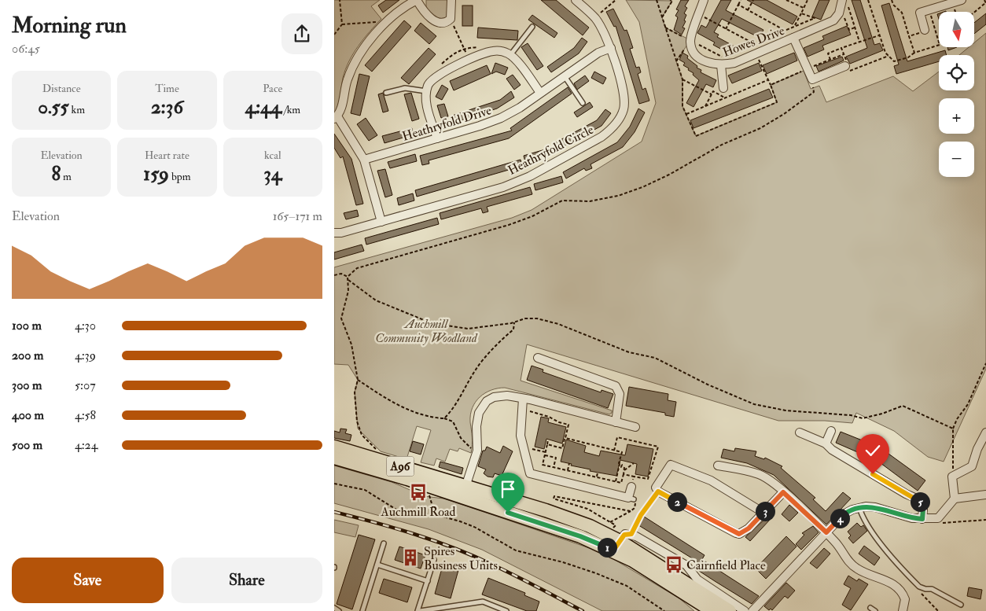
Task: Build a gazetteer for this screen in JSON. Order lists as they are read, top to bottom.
{
  "streets": {
    "main road": ["A96"],
    "street": ["Howes Drive", "Heathryfold Drive", "Heathryfold Circle"]
  },
  "crossings": [
    ["Heathryfold Drive", "Heathryfold Circle"]
  ],
  "parks": ["Auchmill Community Woodland"],
  "places": {
    "bus stop": ["Auchmill Road", "Cairnfield Place"],
    "building": ["Spires Business Units"]
  },
  "north": "bottom",
  "page": {
    "heading": ["Morning run", "06:45"],
    "map_buttons": ["+", "−"],
    "stats": [
      ["Distance", "0.55 km"],
      ["Time", "2:36"],
      ["Pace", "4:44 /km"],
      ["Elevation", "8 m"],
      ["Heart rate", "159 bpm"],
      ["kcal", "34"]
    ],
    "chart": ["Elevation", "165–171 m"],
    "list": [
      {
        "name": "100 m",
        "note": "4:30"
      },
      {
        "name": "200 m",
        "note": "4:39"
      },
      {
        "name": "300 m",
        "note": "5:07"
      },
      {
        "name": "400 m",
        "note": "4:58"
      },
      {
        "name": "500 m",
        "note": "4:24"
      }
    ],
    "pins": [
      "2",
      "5",
      "3",
      "4",
      "1"
    ],
    "buttons": ["Save", "Share"]
  }
}
